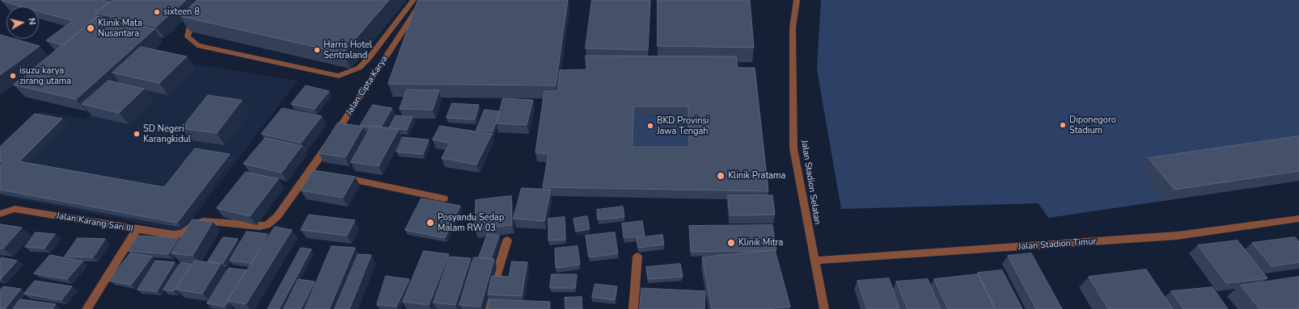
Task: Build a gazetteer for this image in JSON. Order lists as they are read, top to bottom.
{
  "streets": {
    "street": [
      "Jalan Cipta Karya",
      "Jalan Stadion Selatan",
      "Jalan Karang Sari III",
      "Jalan Stadion Timur"
    ]
  },
  "crossings": [
    ["Jalan Cipta Karya", "Jalan Karang Sari III"],
    ["Jalan Stadion Selatan", "Jalan Stadion Timur"]
  ],
  "places": [
    "sixteen 8",
    "Klinik Mata Nusantara",
    "Harris Hotel Sentraland",
    "isuzu karya zirang utama",
    "Diponegoro Stadium",
    "BKD Provinsi Jawa Tengah",
    "SD Negeri Karangkidul",
    "Klinik Pratama",
    "Posyandu Sedap Malam RW 03",
    "Klinik Mitra"
  ],
  "north": "right"
}
